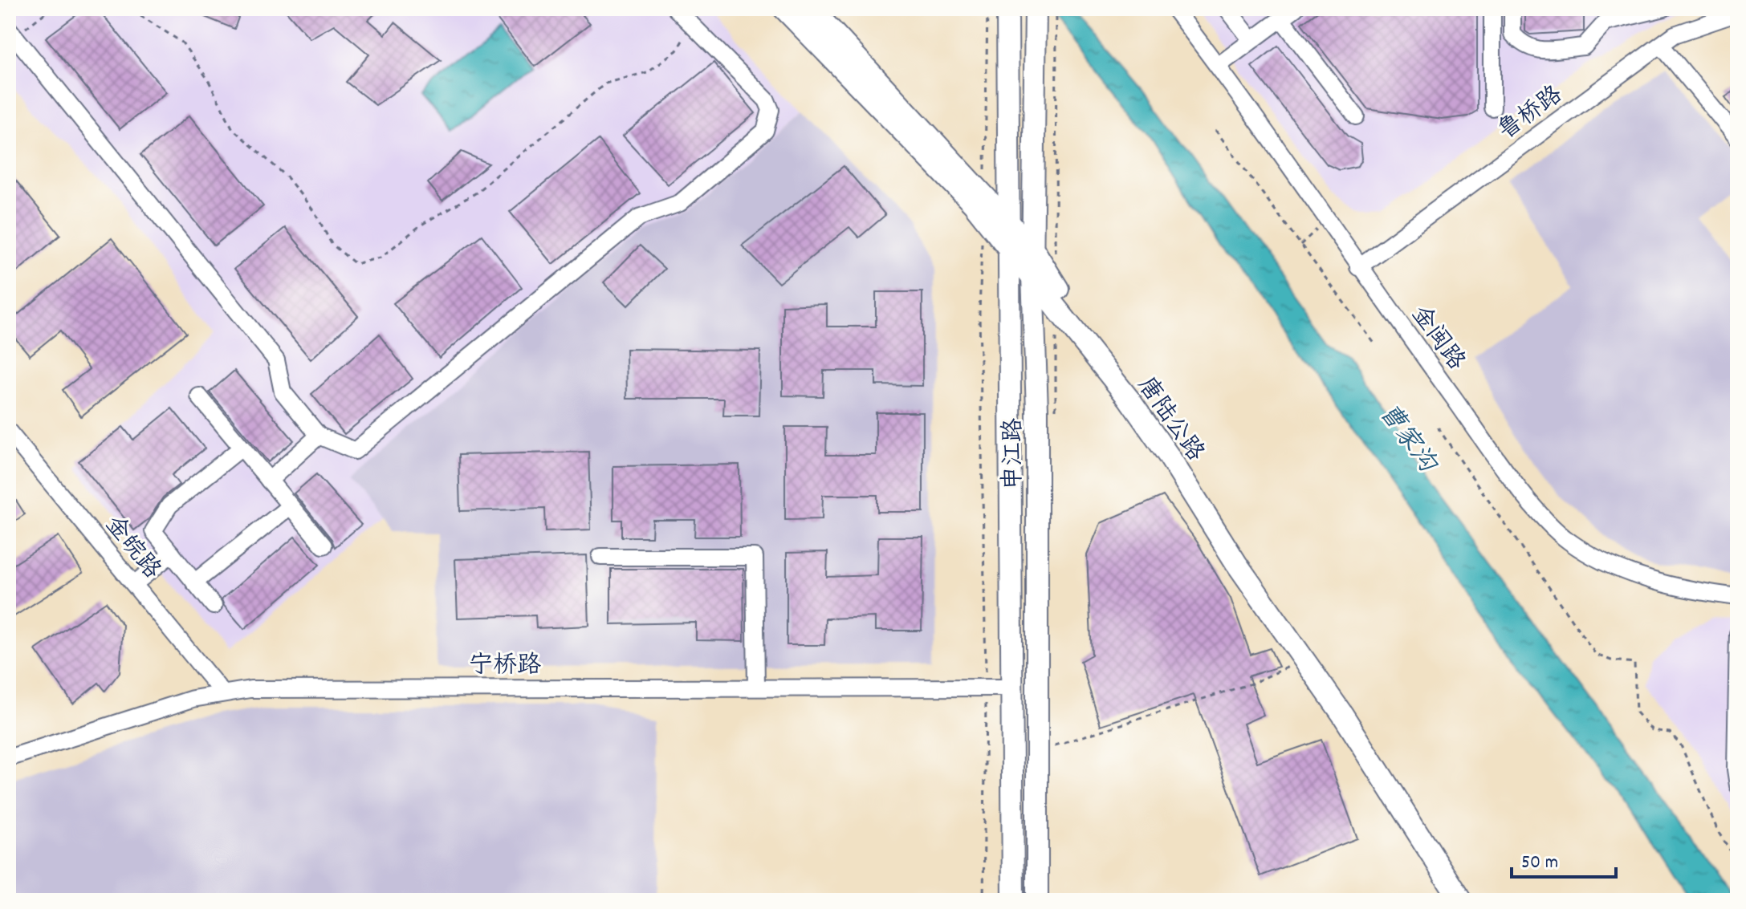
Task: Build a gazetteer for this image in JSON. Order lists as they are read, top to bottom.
{
  "streets": {
    "main road": ["唐陆公路", "申江路"],
    "street": [
      "鲁桥路",
      "金闽路",
      "金皖路",
      "宁桥路"
    ]
  },
  "crossings": [
    ["鲁桥路", "金闽路"],
    ["唐陆公路", "申江路"],
    ["申江路", "宁桥路"],
    ["金皖路", "宁桥路"]
  ],
  "water": ["曹家沟"],
  "scale_bar": "50 m"
}
